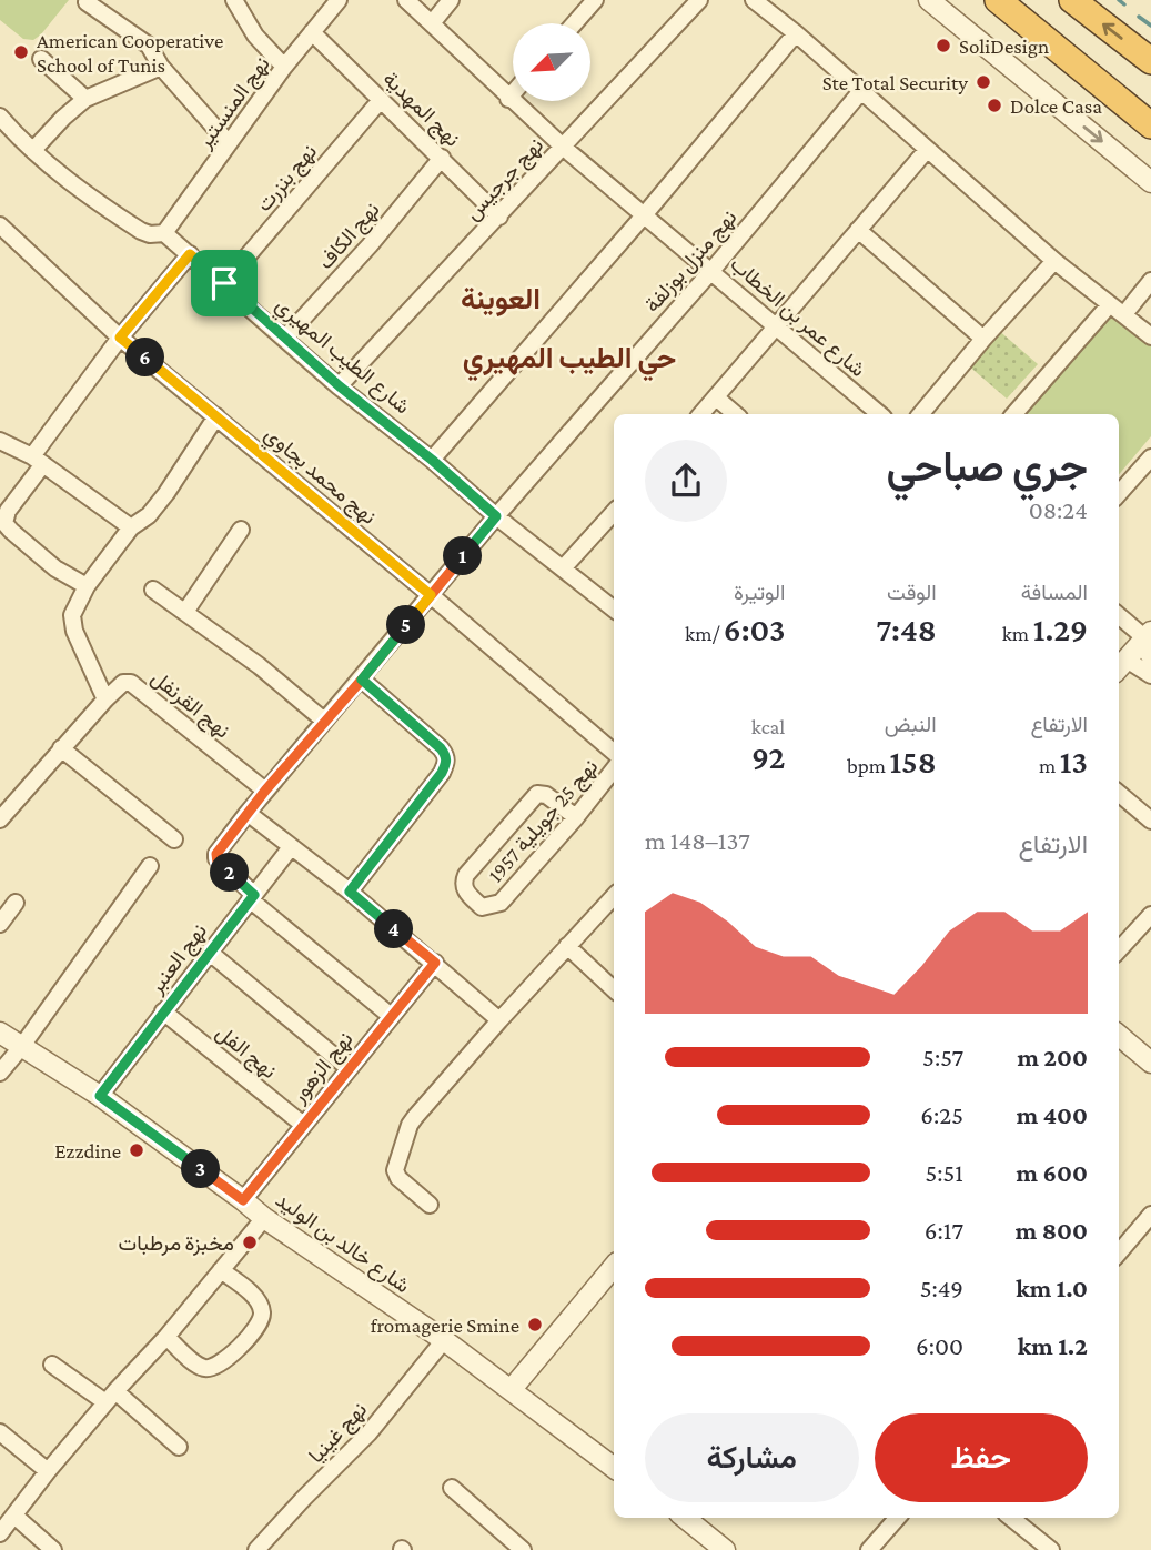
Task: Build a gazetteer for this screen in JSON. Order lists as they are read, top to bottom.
{
  "streets": {
    "street": [
      "نهج المنستير",
      "نهج المهدية",
      "نهج بنزرت",
      "نهج جرجيس",
      "نهج الكاف",
      "نهج منزل بوزلفة",
      "شارع عمر بن الخطاب",
      "شارع الطيب المهيري",
      "نهج محمد بجاوي",
      "نهج القرنفل",
      "نهج 25 جويلية 1957",
      "نهج العنبر",
      "نهج الفل",
      "نهج الزهور",
      "شارع خالد بن الوليد",
      "نهج غينيا"
    ]
  },
  "crossings": [
    ["نهج المنستير", "نهج المهدية"],
    ["نهج المنستير", "شارع الطيب المهيري"],
    ["نهج المهدية", "نهج بنزرت"],
    ["نهج المهدية", "نهج جرجيس"],
    ["نهج المهدية", "نهج الكاف"],
    ["نهج بنزرت", "شارع الطيب المهيري"],
    ["نهج جرجيس", "شارع عمر بن الخطاب"],
    ["نهج جرجيس", "شارع الطيب المهيري"],
    ["نهج الكاف", "شارع الطيب المهيري"],
    ["نهج منزل بوزلفة", "شارع عمر بن الخطاب"],
    ["نهج منزل بوزلفة", "شارع الطيب المهيري"],
    ["نهج منزل بوزلفة", "نهج محمد بجاوي"],
    ["نهج منزل بوزلفة", "نهج القرنفل"],
    ["نهج منزل بوزلفة", "نهج العنبر"],
    ["نهج العنبر", "نهج الفل"],
    ["نهج العنبر", "شارع خالد بن الوليد"],
    ["نهج الفل", "نهج الزهور"],
    ["نهج الزهور", "شارع خالد بن الوليد"],
    ["شارع خالد بن الوليد", "نهج غينيا"]
  ],
  "districts": ["العوينة", "حي الطيب المهيري"],
  "places": [
    "SoliDesign",
    "American Cooperative School of Tunis",
    "Ste Total Security",
    "Dolce Casa",
    "Ezzdine",
    "مخبزة مرطبات",
    "fromagerie Smine"
  ],
  "north": "bottom left",
  "page": {
    "pins": [
      "6",
      "1",
      "5",
      "2",
      "4",
      "3"
    ],
    "heading": ["جري صباحي", "08:24"],
    "stats": [
      ["المسافة", "1.29 km"],
      ["الوقت", "7:48"],
      ["الوتيرة", "6:03 /km"],
      ["الارتفاع", "13 m"],
      ["النبض", "158 bpm"],
      ["kcal", "92"]
    ],
    "chart": ["الارتفاع", "137–148 m"],
    "list": [
      {
        "name": "200 m",
        "note": "5:57"
      },
      {
        "name": "400 m",
        "note": "6:25"
      },
      {
        "name": "600 m",
        "note": "5:51"
      },
      {
        "name": "800 m",
        "note": "6:17"
      },
      {
        "name": "1.0 km",
        "note": "5:49"
      },
      {
        "name": "1.2 km",
        "note": "6:00"
      }
    ],
    "buttons": ["حفظ", "مشاركة"]
  }
}
